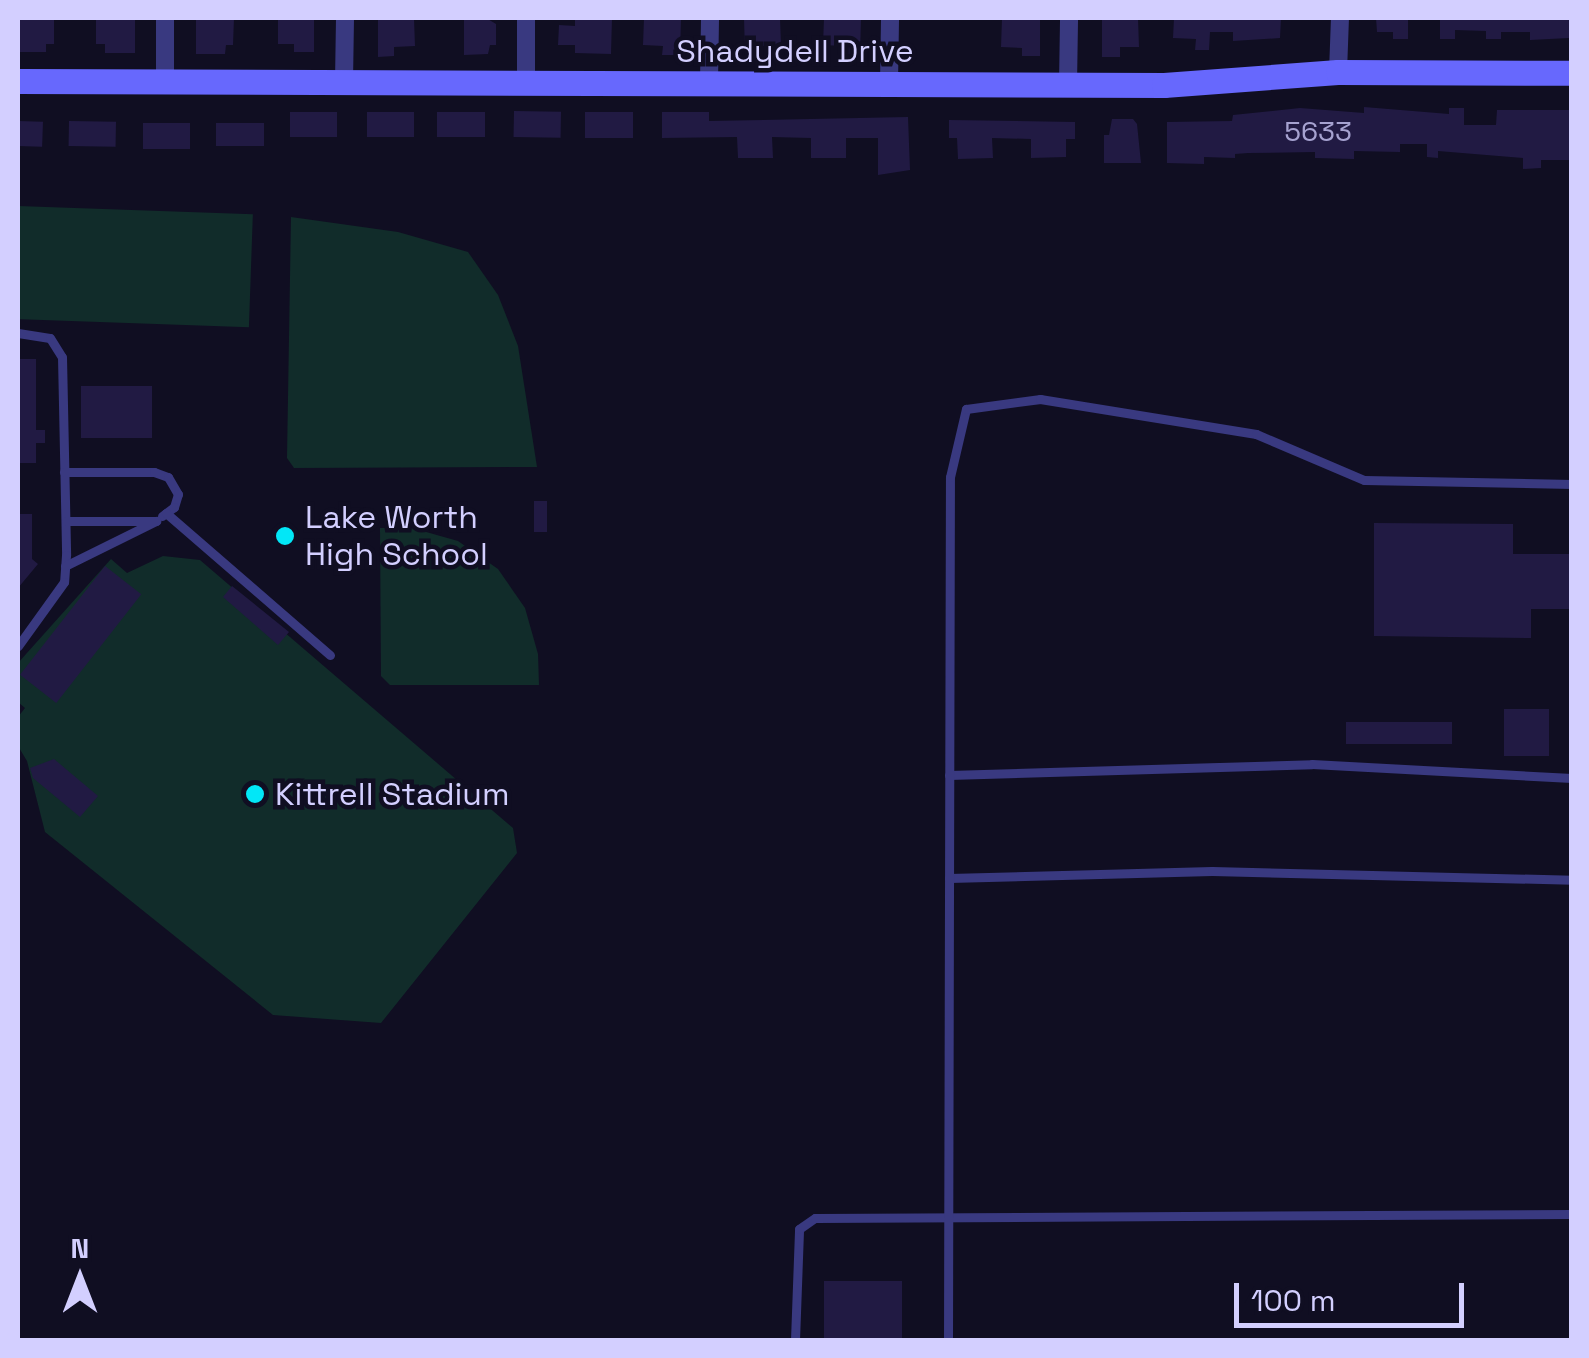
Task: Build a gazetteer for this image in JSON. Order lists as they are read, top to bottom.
{
  "streets": {
    "street": ["Shadydell Drive"]
  },
  "places": ["Lake Worth High School", "Kittrell Stadium"],
  "house_numbers": ["5633"],
  "scale_bar": "100 m",
  "north": "top"
}
